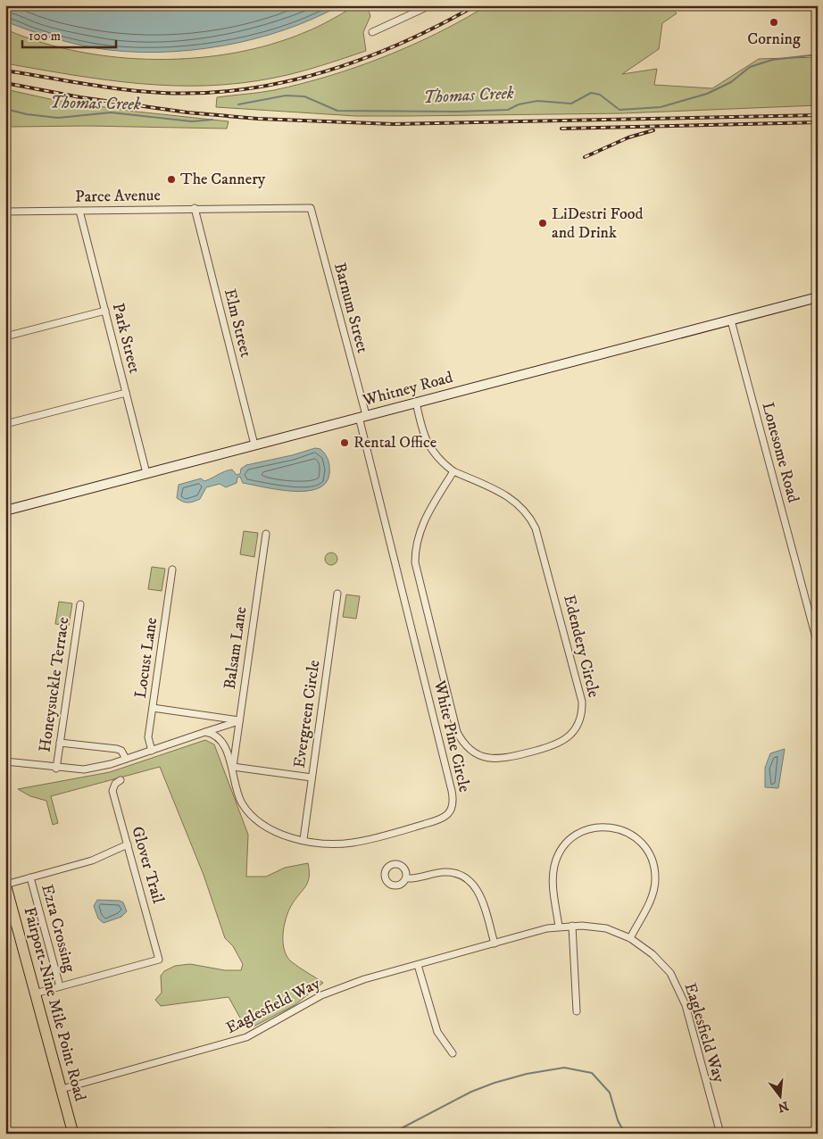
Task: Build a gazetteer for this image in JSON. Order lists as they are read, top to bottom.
{
  "streets": {
    "main road": ["Whitney Road", "Fairport-Nine Mile Point Road"],
    "street": [
      "Parce Avenue",
      "Barnum Street",
      "Elm Street",
      "Park Street",
      "Lonesome Road",
      "Edendery Circle",
      "Balsam Lane",
      "Locust Lane",
      "Honeysuckle Terrace",
      "Evergreen Circle",
      "White Pine Circle",
      "Glover Trail",
      "Ezra Crossing",
      "Eaglesfield Way"
    ]
  },
  "crossings": [
    ["Parce Avenue", "Barnum Street"],
    ["Parce Avenue", "Elm Street"],
    ["Parce Avenue", "Park Street"],
    ["Barnum Street", "Whitney Road"],
    ["Barnum Street", "White Pine Circle"],
    ["Elm Street", "Whitney Road"],
    ["Park Street", "Whitney Road"],
    ["Whitney Road", "Lonesome Road"],
    ["Whitney Road", "Edendery Circle"],
    ["Whitney Road", "White Pine Circle"],
    ["Balsam Lane", "White Pine Circle"],
    ["Evergreen Circle", "White Pine Circle"],
    ["Glover Trail", "Ezra Crossing"],
    ["Fairport-Nine Mile Point Road", "Eaglesfield Way"]
  ],
  "water": ["Thomas Creek"],
  "places": [
    "Corning",
    "The Cannery",
    "LiDestri Food and Drink",
    "Rental Office"
  ],
  "scale_bar": "100 m",
  "north": "bottom"
}
